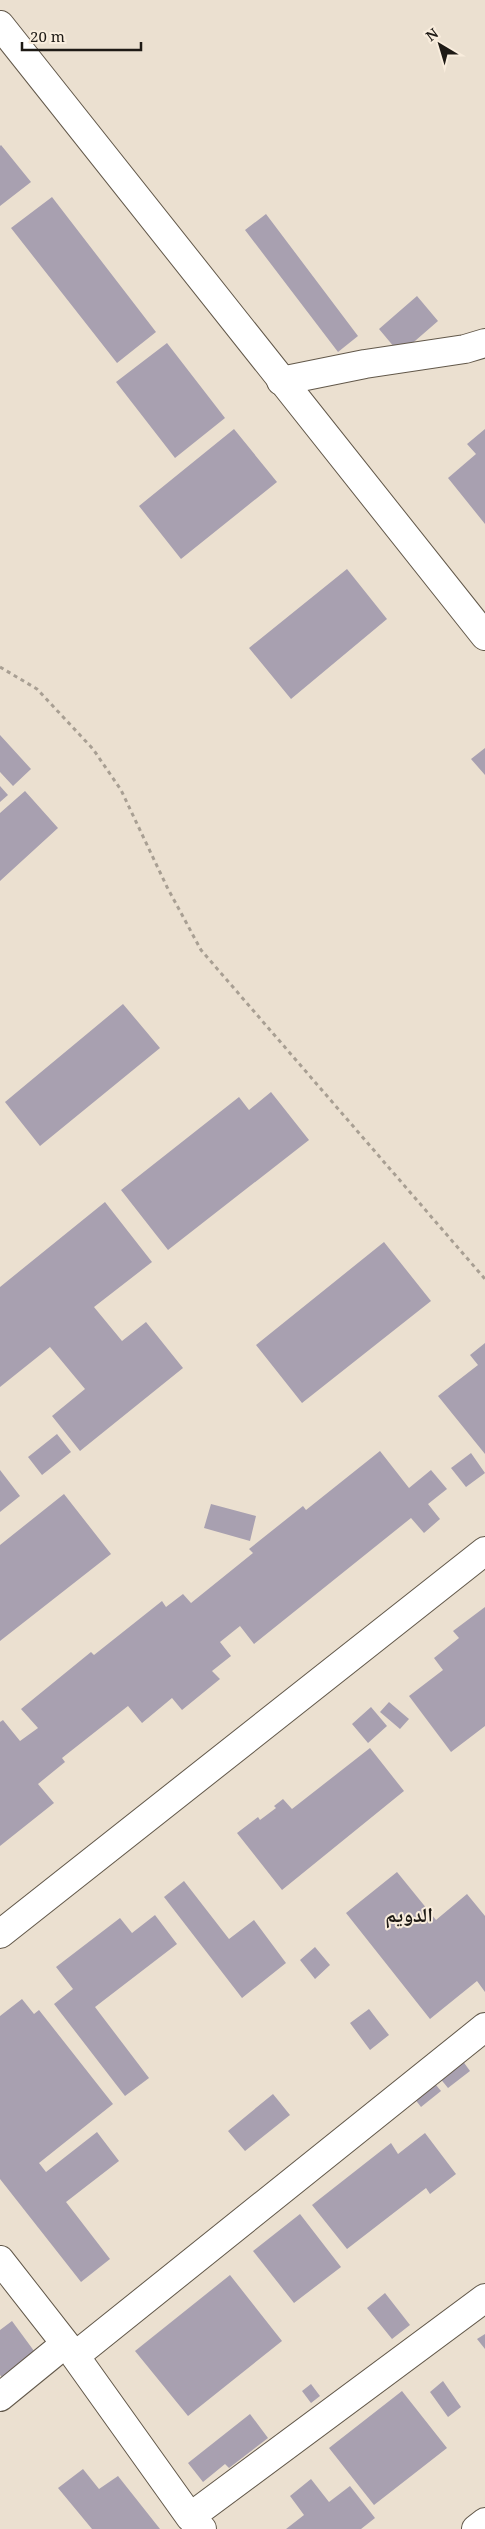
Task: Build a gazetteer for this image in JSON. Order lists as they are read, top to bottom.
{
  "districts": ["الدويم"],
  "scale_bar": "20 m",
  "north": "top left"
}
